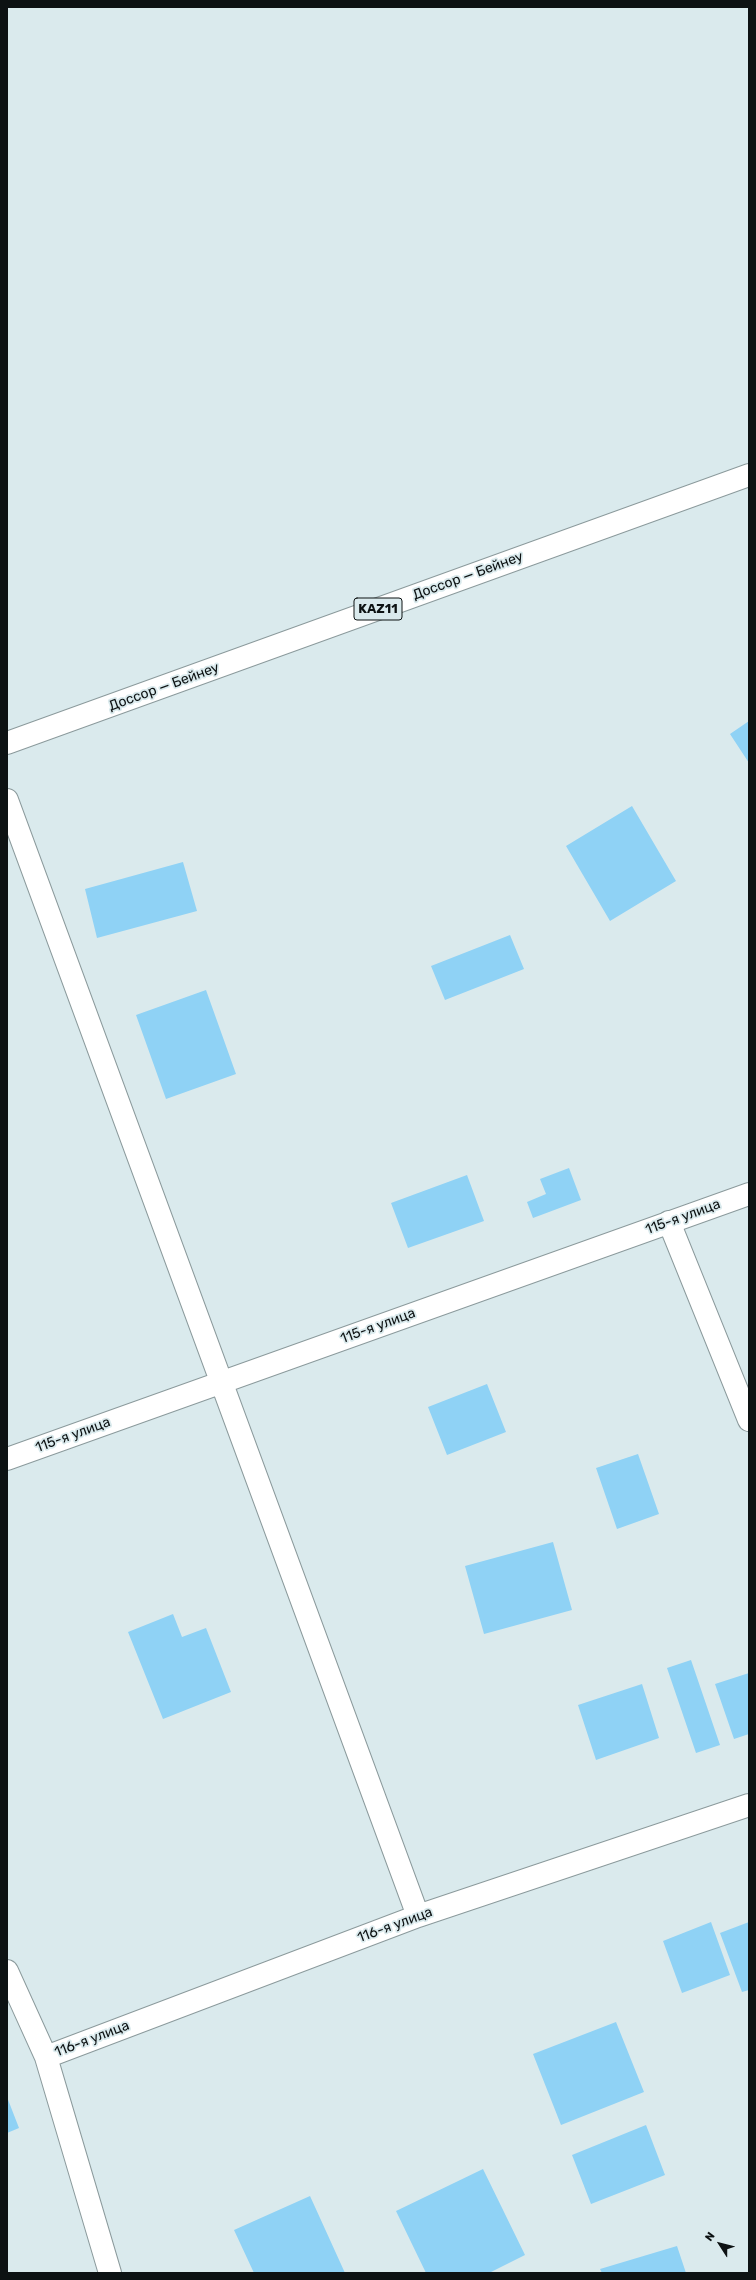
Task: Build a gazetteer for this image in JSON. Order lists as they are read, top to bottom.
{
  "streets": {
    "main road": [
      "Доссор — Бейнеу",
      "KAZ11",
      "115-я улица",
      "116-я улица"
    ]
  },
  "north": "top left"
}
